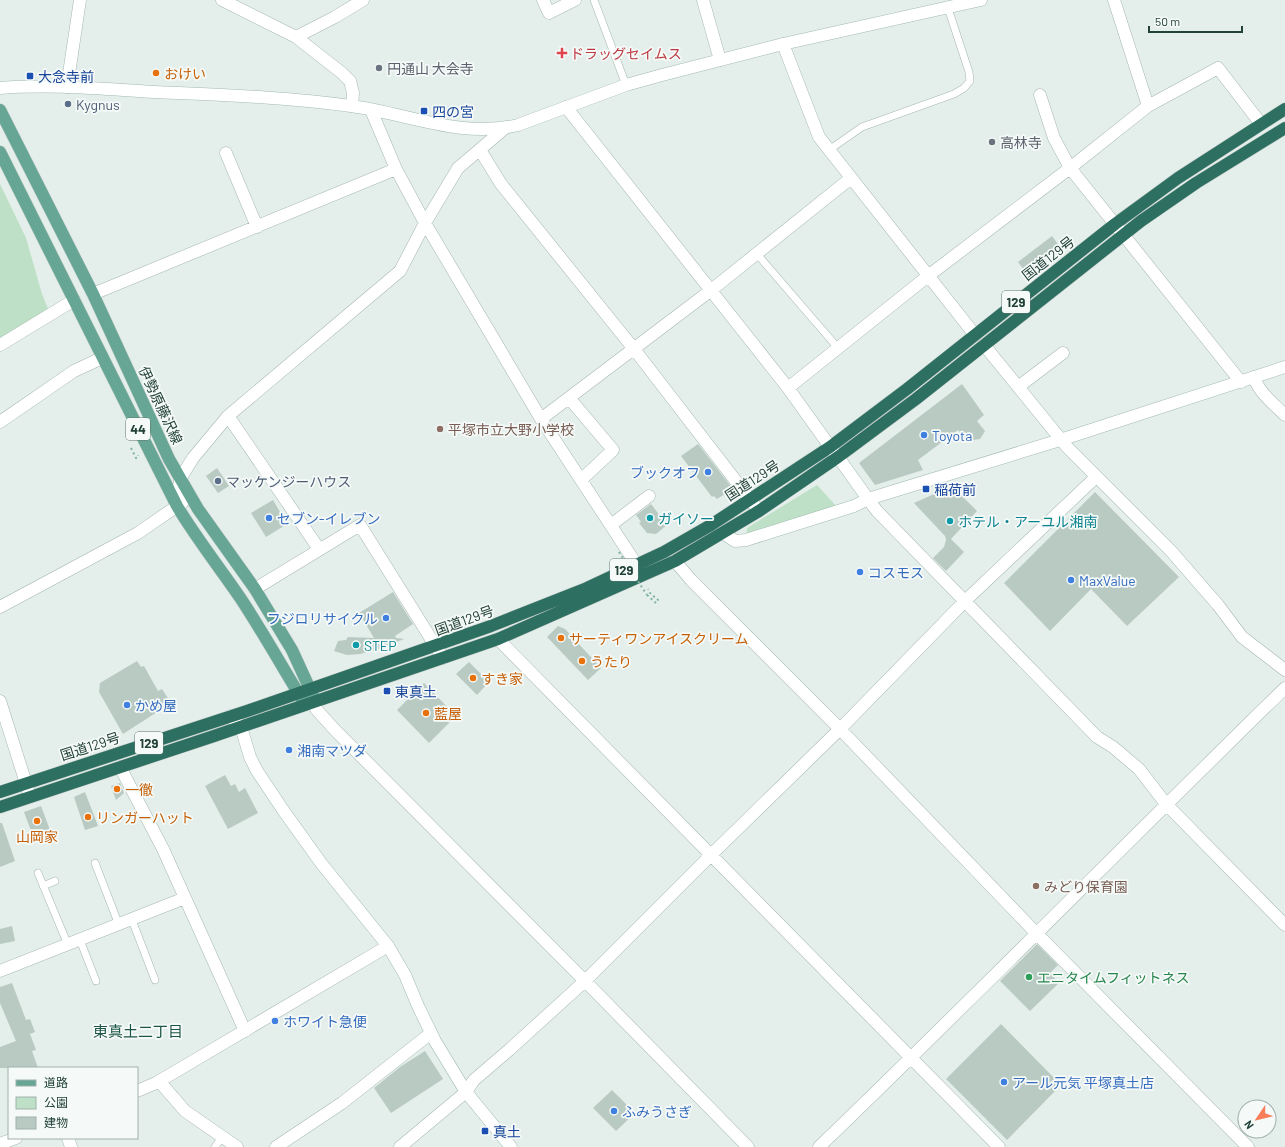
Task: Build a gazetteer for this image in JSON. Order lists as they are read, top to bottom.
{
  "streets": {
    "highway": ["国道129号", "129"],
    "main road": ["伊勢原藤沢線", "44"]
  },
  "crossings": [
    ["国道129号", "伊勢原藤沢線"],
    ["国道129号", "44"],
    ["伊勢原藤沢線", "44"]
  ],
  "districts": ["東真土二丁目"],
  "places": {
    "health": ["ドラッグセイムス"],
    "other": [
      "円通山 大会寺",
      "おけい",
      "Kygnus",
      "高林寺",
      "平塚市立大野小学校",
      "Toyota",
      "ブックオフ",
      "マッケンジーハウス",
      "セブン-イレブン",
      "ガイソー",
      "ホテル・アーユル湘南",
      "コスモス",
      "MaxValue",
      "フジロリサイクル",
      "サーティワンアイスクリーム",
      "STEP",
      "うたり",
      "すき家",
      "かめ屋",
      "藍屋",
      "湘南マツダ",
      "一徹",
      "リンガーハット",
      "山岡家",
      "みどり保育園",
      "エニタイムフィットネス",
      "ホワイト急便",
      "アール元気 平塚真土店",
      "ふみうさぎ"
    ],
    "transit": [
      "大念寺前",
      "四の宮",
      "稲荷前",
      "東真土",
      "真土"
    ]
  },
  "legend": ["道路", "公園", "建物"],
  "scale_bar": "50 m",
  "north": "bottom left"
}
